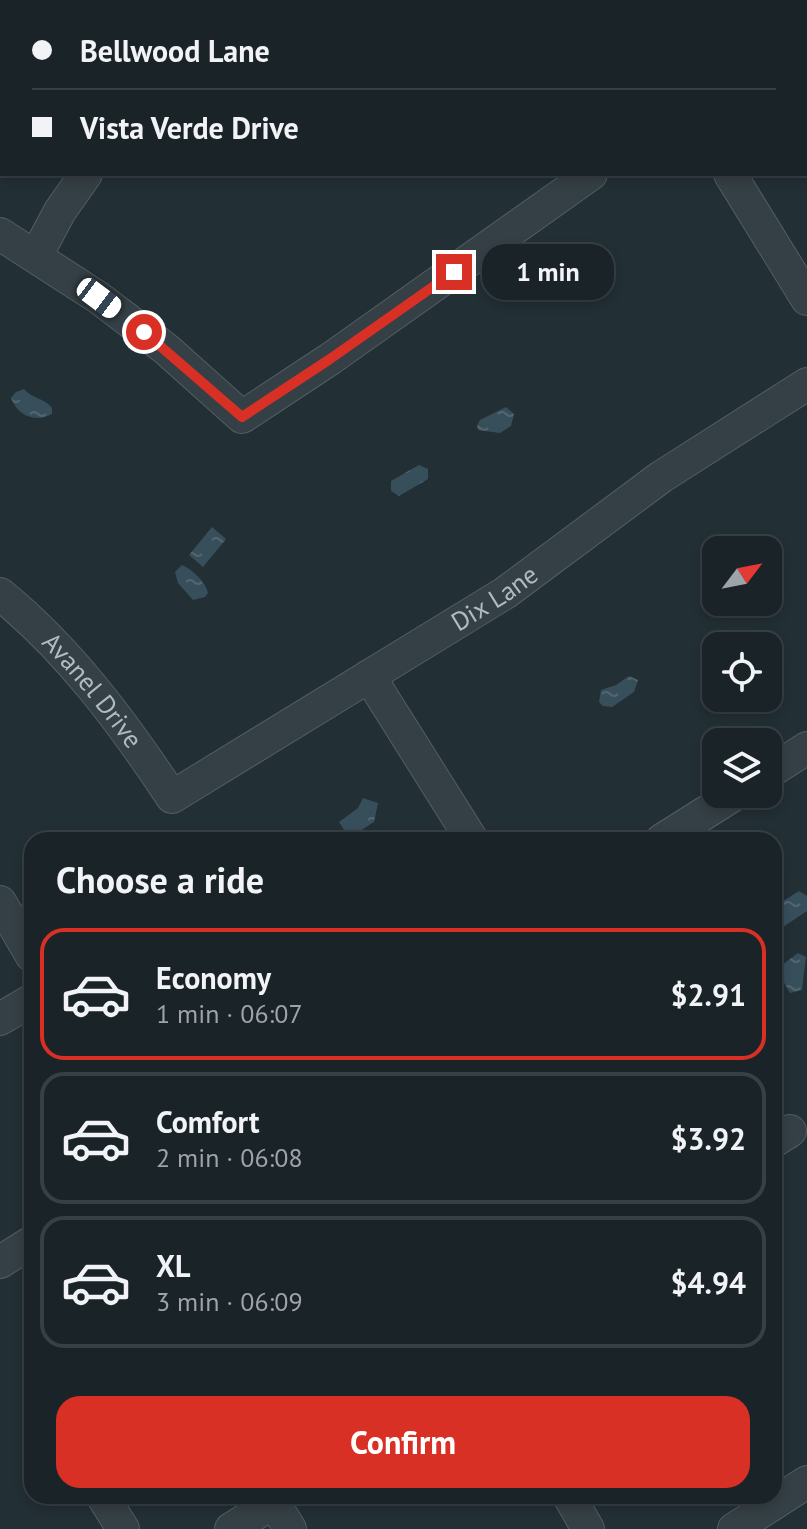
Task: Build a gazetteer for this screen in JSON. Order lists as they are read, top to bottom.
{
  "streets": {
    "street": ["Dix Lane", "Avanel Drive"]
  },
  "crossings": [
    ["Dix Lane", "Avanel Drive"]
  ],
  "north": "top right",
  "page": {
    "banner": ["Bellwood Lane", "Vista Verde Drive"],
    "bubble": "1 min",
    "heading": "Choose a ride",
    "list": [
      {
        "name": "Economy",
        "note": "1 min · 06:07",
        "value": "$2.91"
      },
      {
        "name": "Comfort",
        "note": "2 min · 06:08",
        "value": "$3.92"
      },
      {
        "name": "XL",
        "note": "3 min · 06:09",
        "value": "$4.94"
      }
    ],
    "buttons": "Confirm"
  }
}
